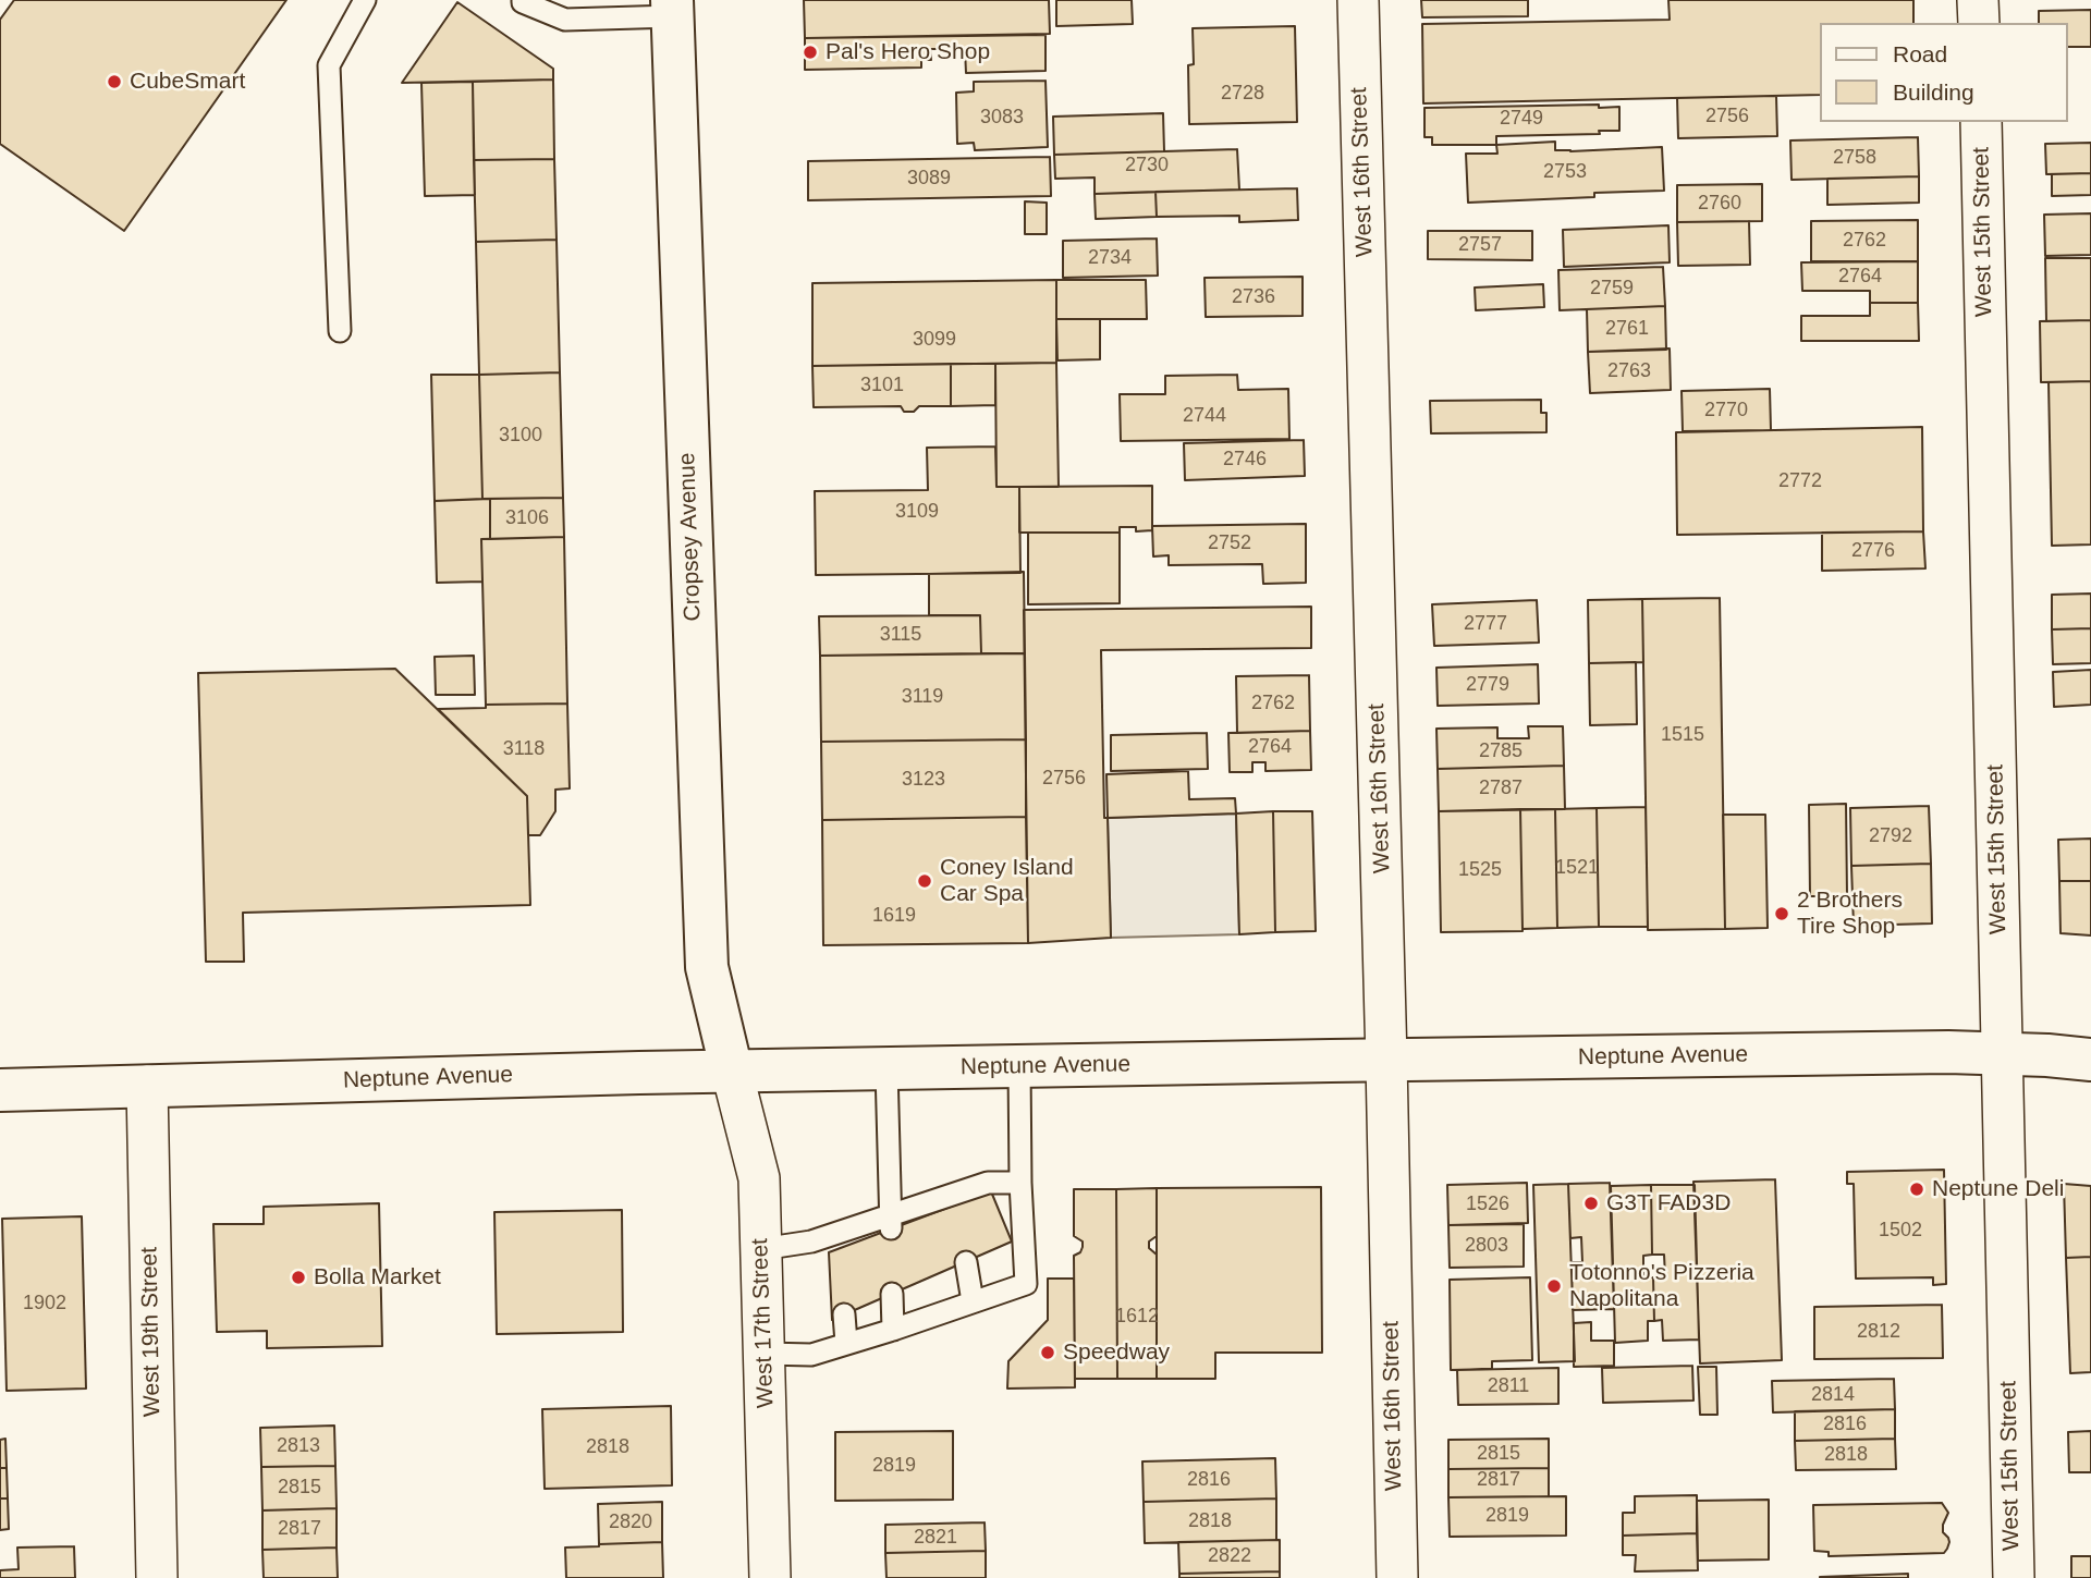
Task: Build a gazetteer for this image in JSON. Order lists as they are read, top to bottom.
{
  "streets": {
    "main road": ["Cropsey Avenue", "Neptune Avenue"],
    "street": [
      "West 16th Street",
      "West 15th Street",
      "West 17th Street",
      "West 19th Street"
    ]
  },
  "crossings": [
    ["West 16th Street", "Neptune Avenue"],
    ["West 15th Street", "Neptune Avenue"],
    ["Cropsey Avenue", "Neptune Avenue"],
    ["Cropsey Avenue", "West 17th Street"],
    ["Neptune Avenue", "West 17th Street"],
    ["Neptune Avenue", "West 19th Street"]
  ],
  "places": [
    "Pal's Hero Shop",
    "CubeSmart",
    "Coney Island Car Spa",
    "2 Brothers Tire Shop",
    "Neptune Deli",
    "G3T FAD3D",
    "Bolla Market",
    "Totonno's Pizzeria Napolitana",
    "Speedway"
  ],
  "house_numbers": [
    "2728",
    "2756",
    "3083",
    "2749",
    "2758",
    "2730",
    "2753",
    "3089",
    "2760",
    "2762",
    "2757",
    "2734",
    "2764",
    "2759",
    "2736",
    "2761",
    "3099",
    "2763",
    "3101",
    "2770",
    "2744",
    "3100",
    "2746",
    "2772",
    "3109",
    "3106",
    "2752",
    "2776",
    "2777",
    "3115",
    "2779",
    "3119",
    "2762",
    "1515",
    "2764",
    "3118",
    "2785",
    "2756",
    "3123",
    "2787",
    "2792",
    "1521",
    "1525",
    "1619",
    "1526",
    "1502",
    "2803",
    "1902",
    "1612",
    "2812",
    "2811",
    "2814",
    "2816",
    "2813",
    "2818",
    "2815",
    "2818",
    "2819",
    "2816",
    "2817",
    "2815",
    "2819",
    "2818",
    "2820",
    "2817",
    "2821",
    "2822"
  ],
  "legend": ["Road", "Building"]
}
